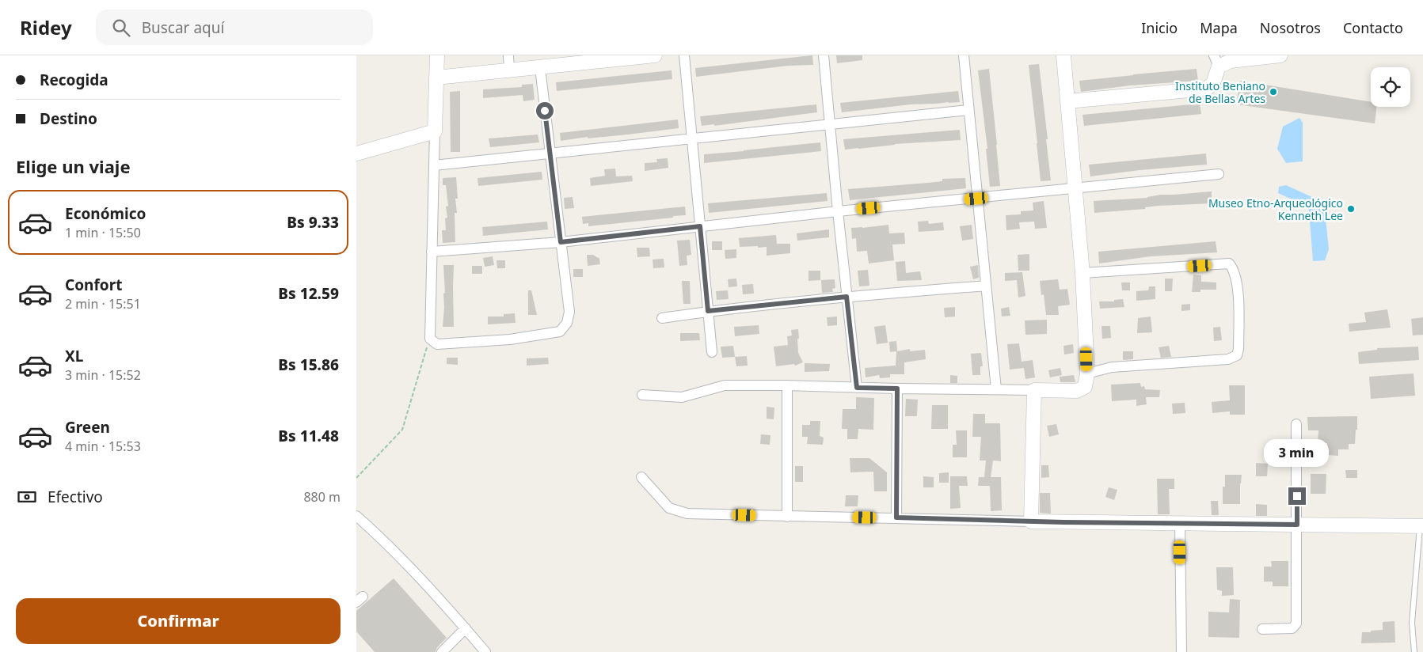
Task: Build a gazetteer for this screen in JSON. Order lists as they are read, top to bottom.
{
  "places": ["Instituto Beniano de Bellas Artes", "Museo Etno-Arqueológico Kenneth Lee"],
  "page": {
    "header": "Ridey",
    "search": "Buscar aquí",
    "nav": [
      "Inicio",
      "Mapa",
      "Nosotros",
      "Contacto"
    ],
    "banner": ["Recogida", "Destino"],
    "heading": "Elige un viaje",
    "list": [
      {
        "name": "Económico",
        "note": "1 min · 15:50",
        "value": "Bs 9.33"
      },
      {
        "name": "Confort",
        "note": "2 min · 15:51",
        "value": "Bs 12.59"
      },
      {
        "name": "XL",
        "note": "3 min · 15:52",
        "value": "Bs 15.86"
      },
      {
        "name": "Green",
        "note": "4 min · 15:53",
        "value": "Bs 11.48"
      }
    ],
    "bubble": "3 min",
    "pay": ["Efectivo", "880 m"],
    "buttons": "Confirmar"
  }
}
